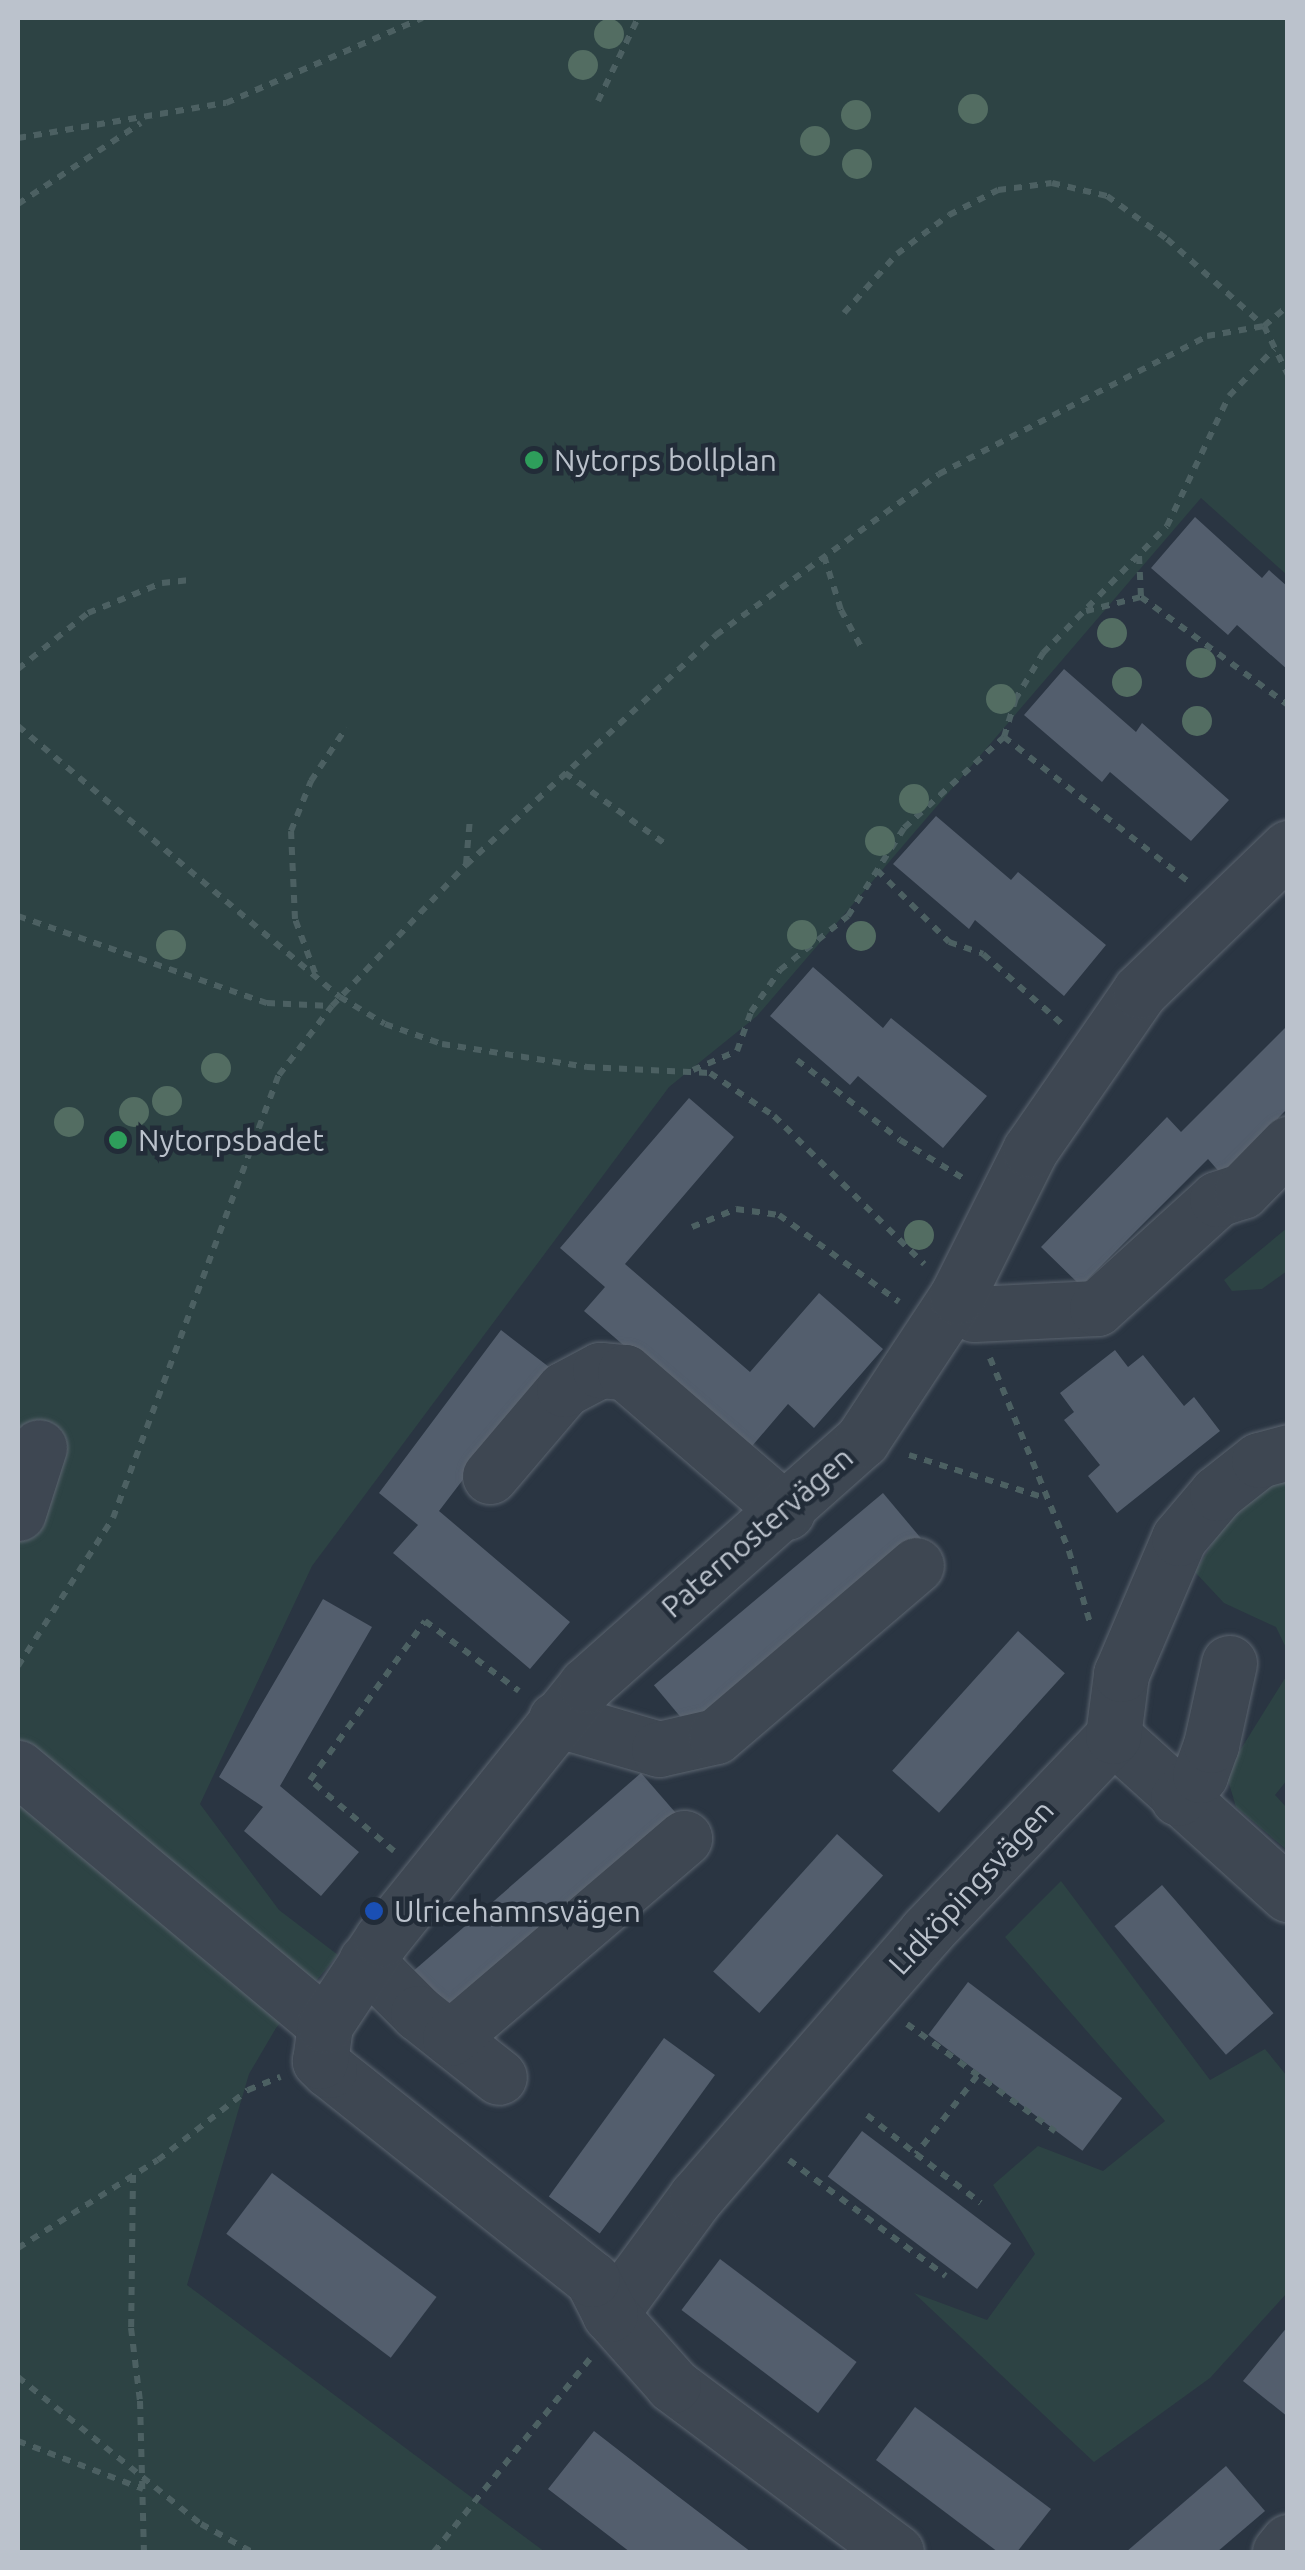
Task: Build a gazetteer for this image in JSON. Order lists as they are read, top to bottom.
{
  "streets": {
    "street": ["Paternostervägen", "Lidköpingsvägen"]
  },
  "places": ["Nytorps bollplan", "Nytorpsbadet", "Ulricehamnsvägen"]
}
